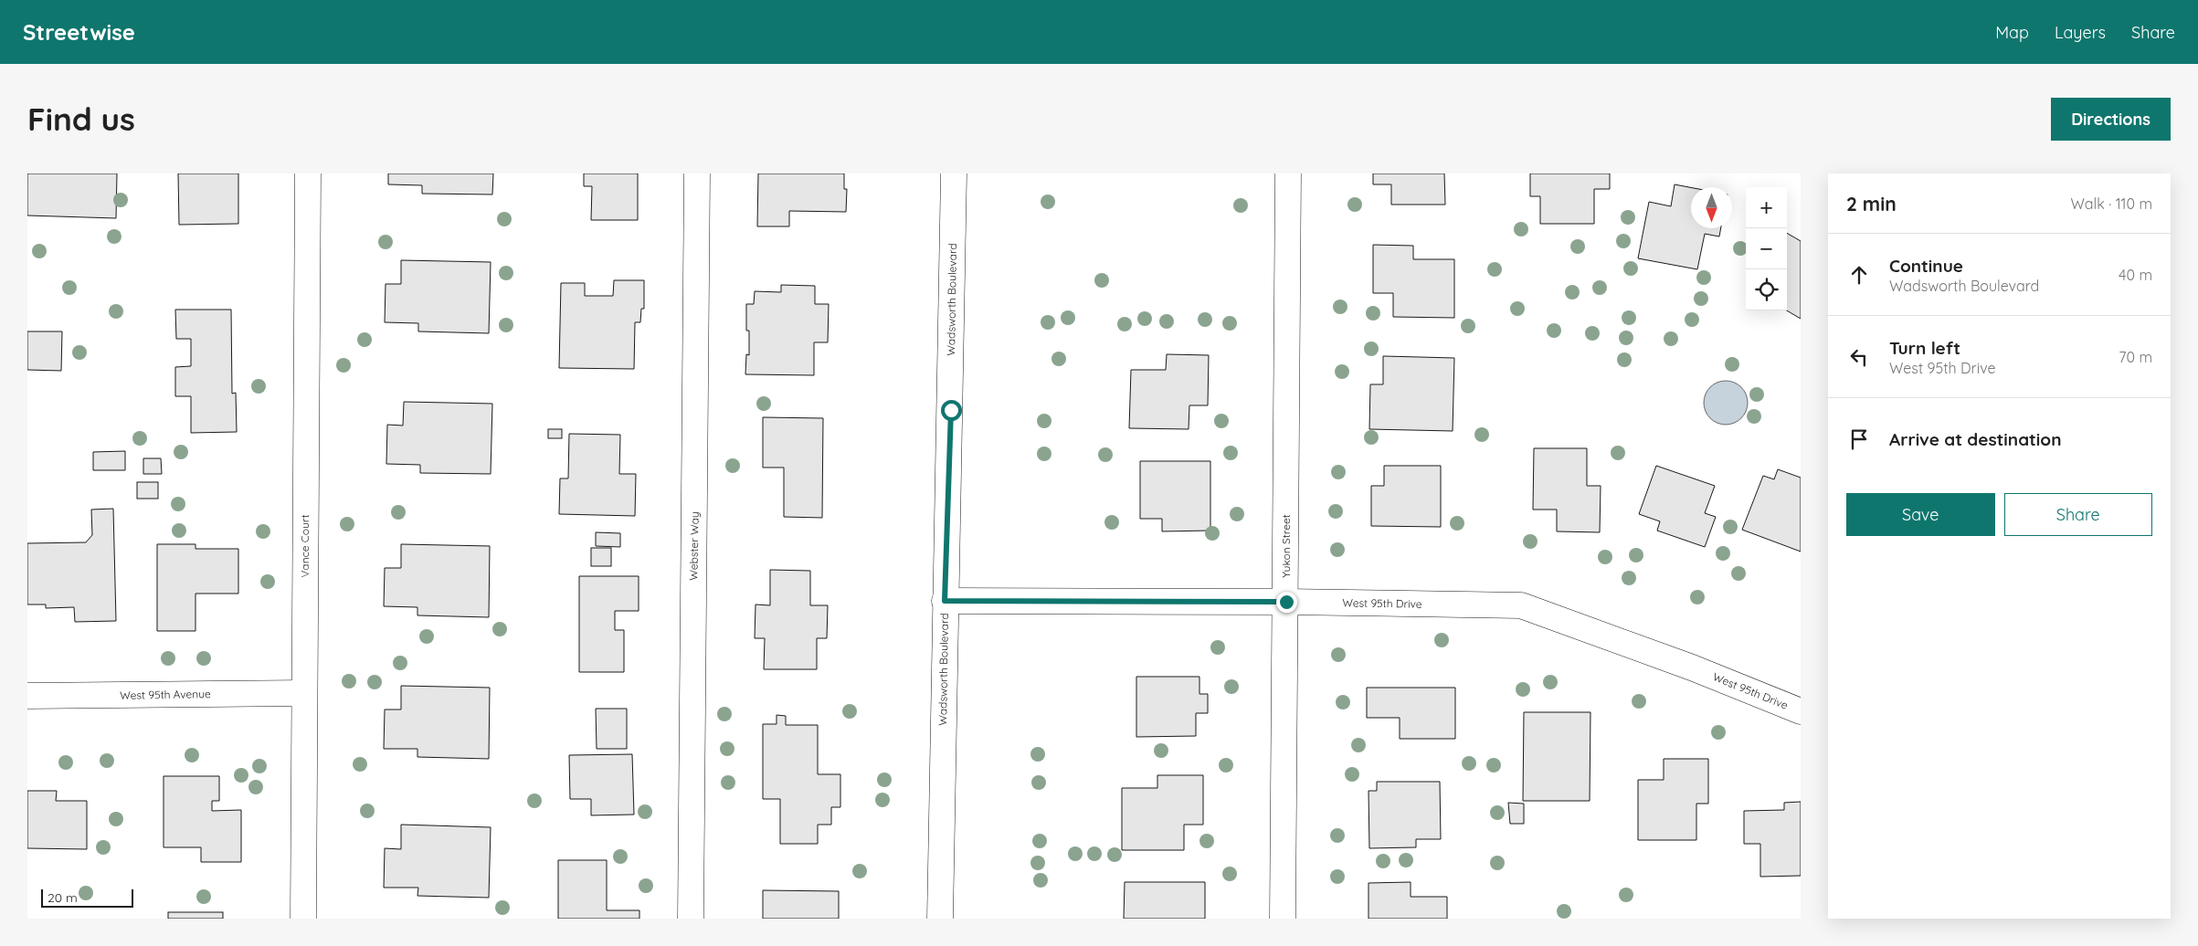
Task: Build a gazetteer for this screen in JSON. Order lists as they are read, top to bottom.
{
  "streets": {
    "street": [
      "Wadsworth Boulevard",
      "Vance Court",
      "Webster Way",
      "Yukon Street",
      "West 95th Drive",
      "West 95th Avenue"
    ]
  },
  "crossings": [
    ["Wadsworth Boulevard", "West 95th Drive"],
    ["Vance Court", "West 95th Avenue"],
    ["Yukon Street", "West 95th Drive"]
  ],
  "scale_bar": "20 m",
  "north": "bottom",
  "page": {
    "header": "Streetwise",
    "nav": ["Map", "Layers", "Share"],
    "buttons": [
      "Directions",
      ["Save", "Share"]
    ],
    "title": "Find us",
    "heading": ["2 min", "Walk · 110 m"],
    "map_buttons": ["+", "−"],
    "list": [
      ["Continue", "Wadsworth Boulevard", "40 m"],
      ["Turn left", "West 95th Drive", "70 m"],
      "Arrive at destination"
    ],
    "scale": "20 m"
  }
}
